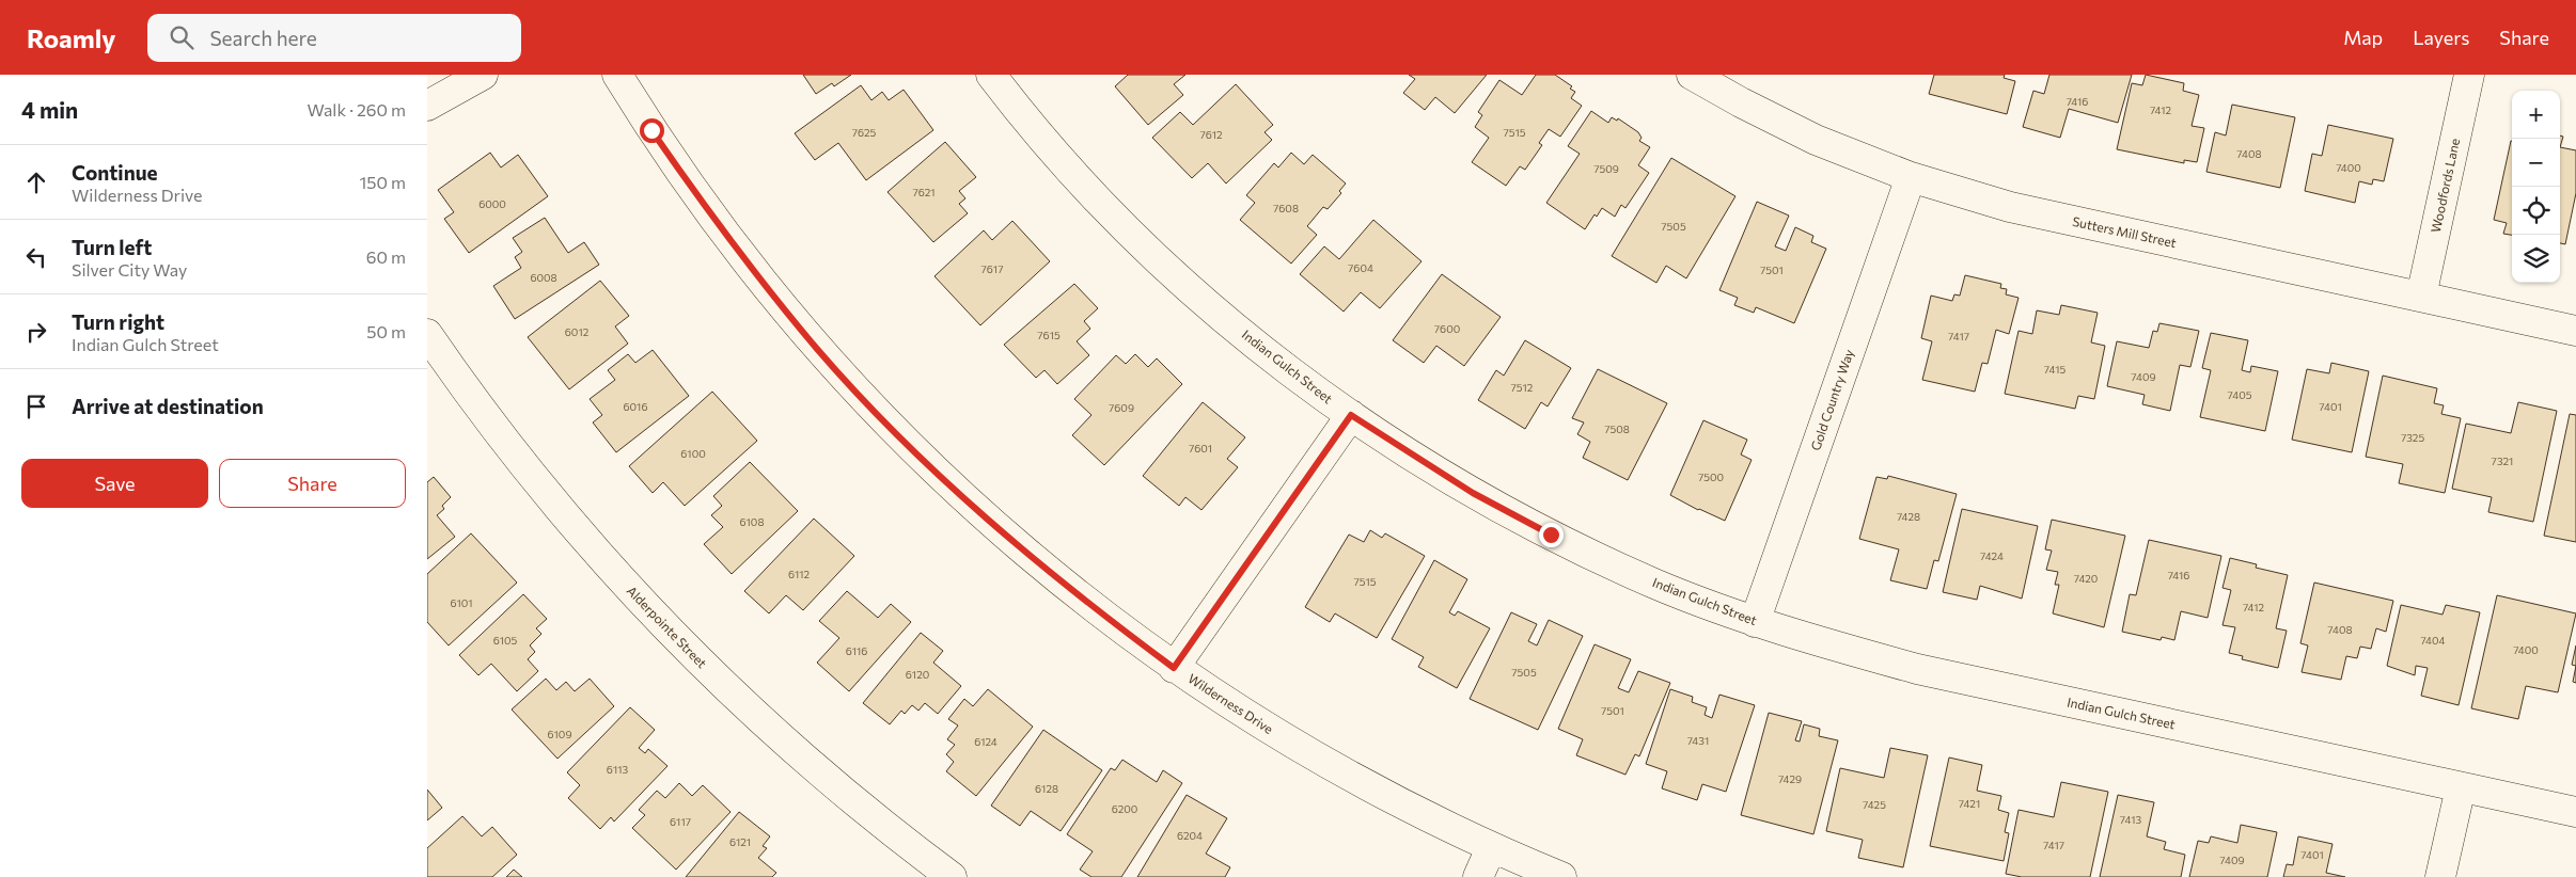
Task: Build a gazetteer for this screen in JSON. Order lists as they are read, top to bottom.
{
  "streets": {
    "street": [
      "Woodfords Lane",
      "Sutters Mill Street",
      "Indian Gulch Street",
      "Gold Country Way",
      "Alderpointe Street",
      "Wilderness Drive"
    ]
  },
  "crossings": [
    ["Woodfords Lane", "Sutters Mill Street"],
    ["Sutters Mill Street", "Gold Country Way"],
    ["Indian Gulch Street", "Gold Country Way"]
  ],
  "house_numbers": [
    "7416",
    "7412",
    "7625",
    "7515",
    "7612",
    "7408",
    "7400",
    "7509",
    "7621",
    "6000",
    "7608",
    "7505",
    "7604",
    "7617",
    "7501",
    "6008",
    "7600",
    "6012",
    "7615",
    "7417",
    "7415",
    "7409",
    "7512",
    "7405",
    "6016",
    "7401",
    "7609",
    "7508",
    "7325",
    "7601",
    "6100",
    "7321",
    "7500",
    "7428",
    "6108",
    "7424",
    "6112",
    "7416",
    "7420",
    "7515",
    "6101",
    "7412",
    "7408",
    "6105",
    "7404",
    "7400",
    "6116",
    "7505",
    "6120",
    "7501",
    "6109",
    "7431",
    "6124",
    "6113",
    "7429",
    "6128",
    "7421",
    "7425",
    "6200",
    "7413",
    "6117",
    "6204",
    "6121",
    "7417",
    "7401",
    "7409"
  ],
  "page": {
    "header": "Roamly",
    "search": "Search here",
    "nav": ["Map", "Layers", "Share"],
    "heading": ["4 min", "Walk · 260 m"],
    "map_buttons": ["+", "−"],
    "list": [
      ["Continue", "Wilderness Drive", "150 m"],
      ["Turn left", "Silver City Way", "60 m"],
      ["Turn right", "Indian Gulch Street", "50 m"],
      "Arrive at destination"
    ],
    "buttons": ["Save", "Share"]
  }
}
